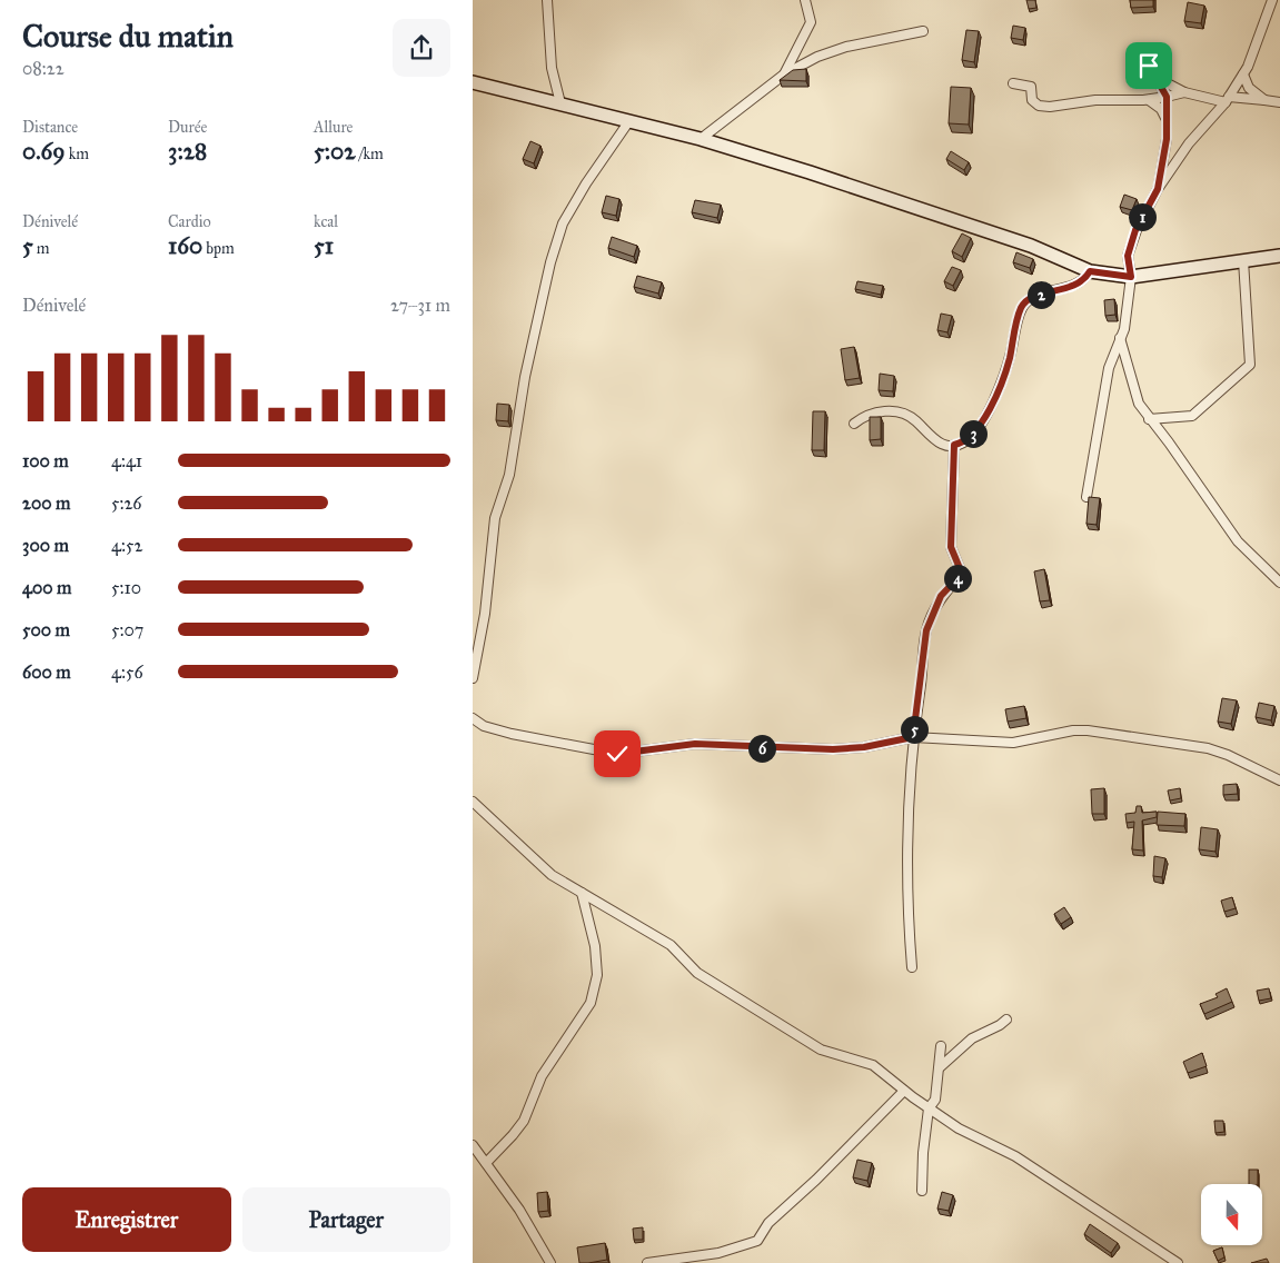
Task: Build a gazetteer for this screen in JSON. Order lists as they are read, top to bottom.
{
  "north": "bottom",
  "page": {
    "heading": ["Course du matin", "08:22"],
    "stats": [
      ["Distance", "0.69 km"],
      ["Durée", "3:28"],
      ["Allure", "5:02 /km"],
      ["Dénivelé", "5 m"],
      ["Cardio", "160 bpm"],
      ["kcal", "51"]
    ],
    "pins": [
      "1",
      "2",
      "3",
      "4",
      "5",
      "6"
    ],
    "chart": ["Dénivelé", "27–31 m"],
    "list": [
      {
        "name": "100 m",
        "note": "4:41"
      },
      {
        "name": "200 m",
        "note": "5:26"
      },
      {
        "name": "300 m",
        "note": "4:52"
      },
      {
        "name": "400 m",
        "note": "5:10"
      },
      {
        "name": "500 m",
        "note": "5:07"
      },
      {
        "name": "600 m",
        "note": "4:56"
      }
    ],
    "buttons": ["Enregistrer", "Partager"]
  }
}
